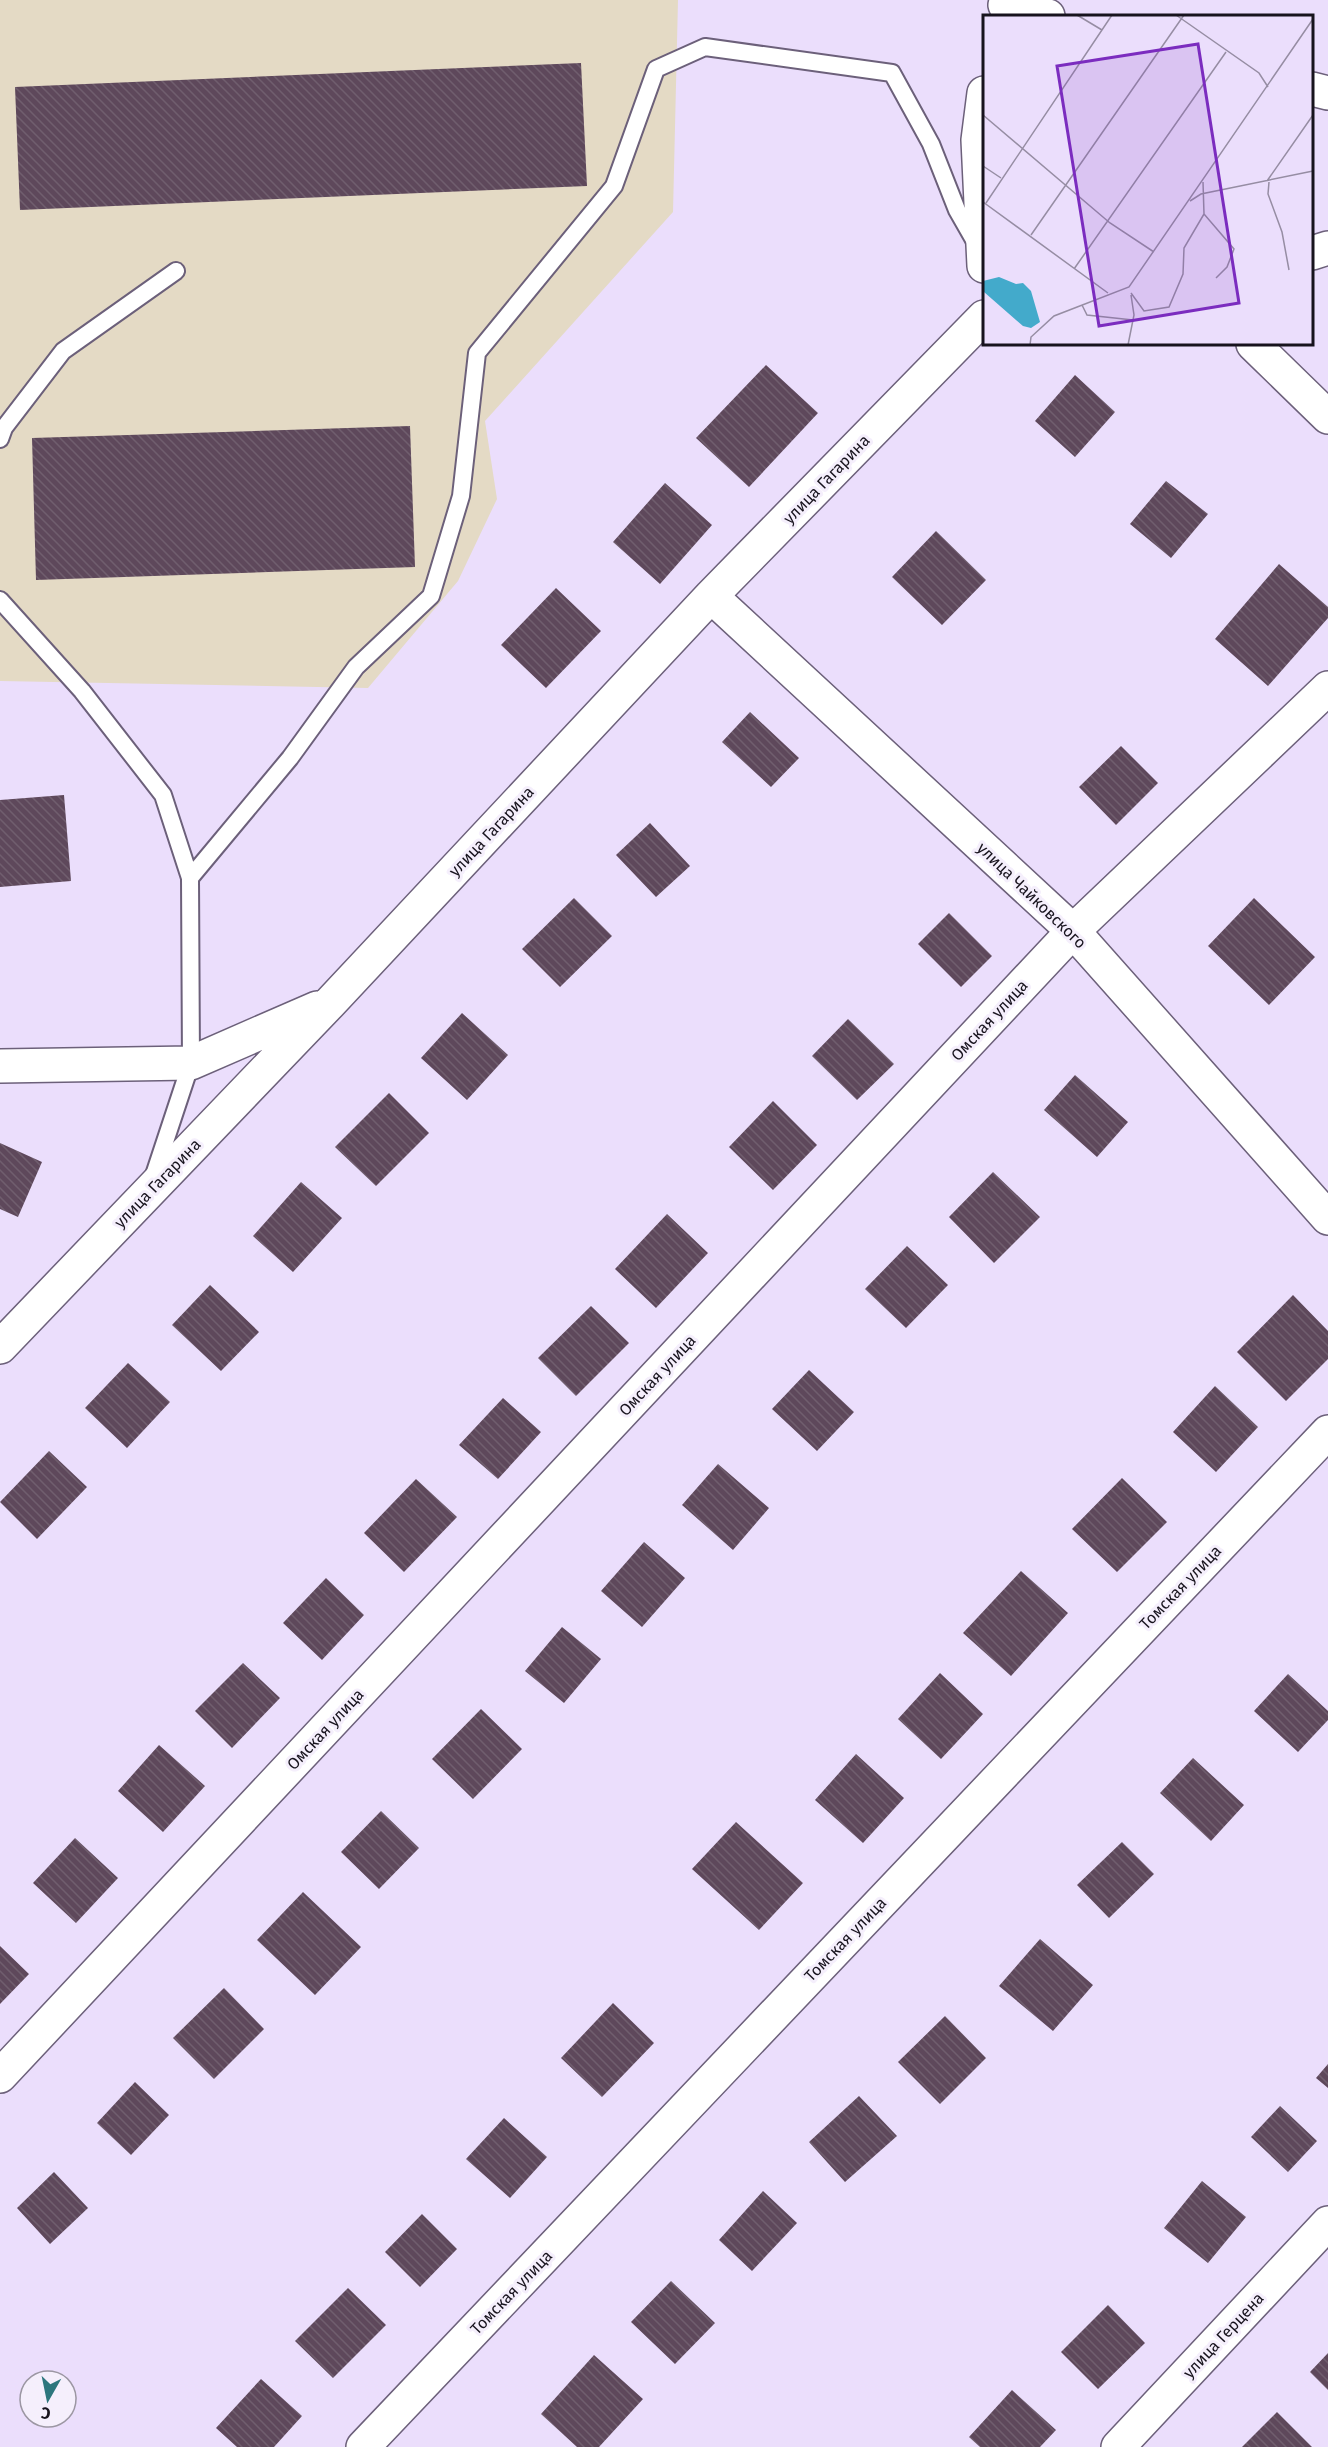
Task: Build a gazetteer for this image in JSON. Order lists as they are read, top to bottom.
{
  "streets": {
    "street": [
      "улица Гагарина",
      "улица Чайковского",
      "Омская улица",
      "Томская улица",
      "улица Герцена"
    ]
  },
  "crossings": [
    ["улица Гагарина", "улица Чайковского"],
    ["улица Чайковского", "Омская улица"]
  ],
  "north": "bottom"
}
